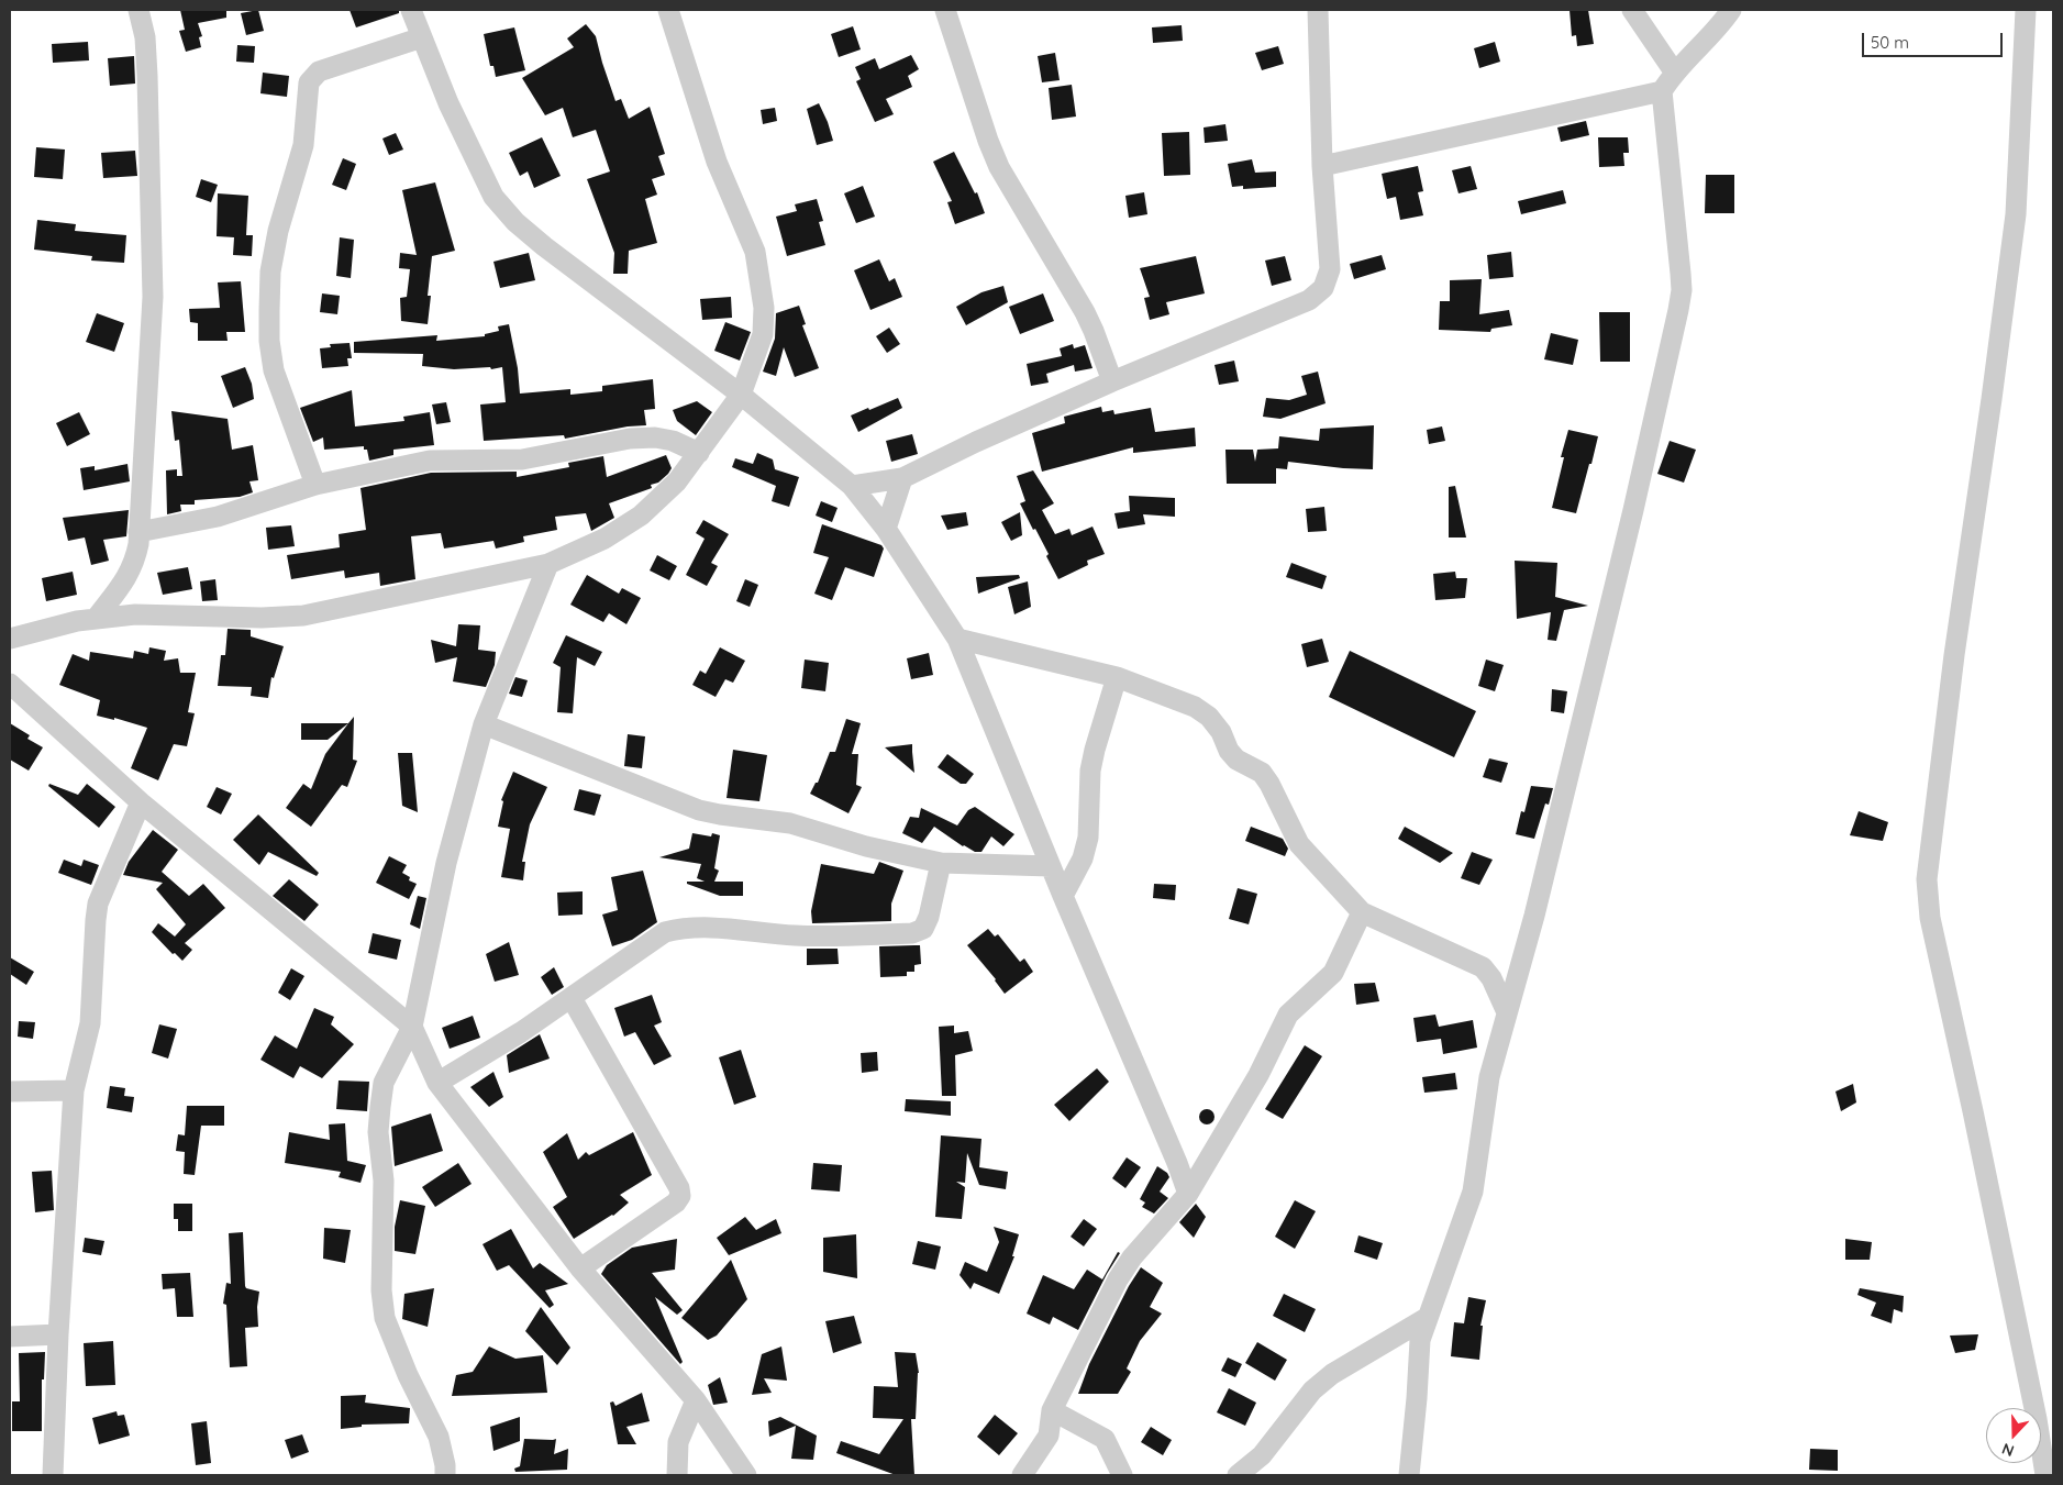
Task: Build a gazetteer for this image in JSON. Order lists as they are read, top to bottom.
{
  "scale_bar": "50 m",
  "north": "bottom"
}
